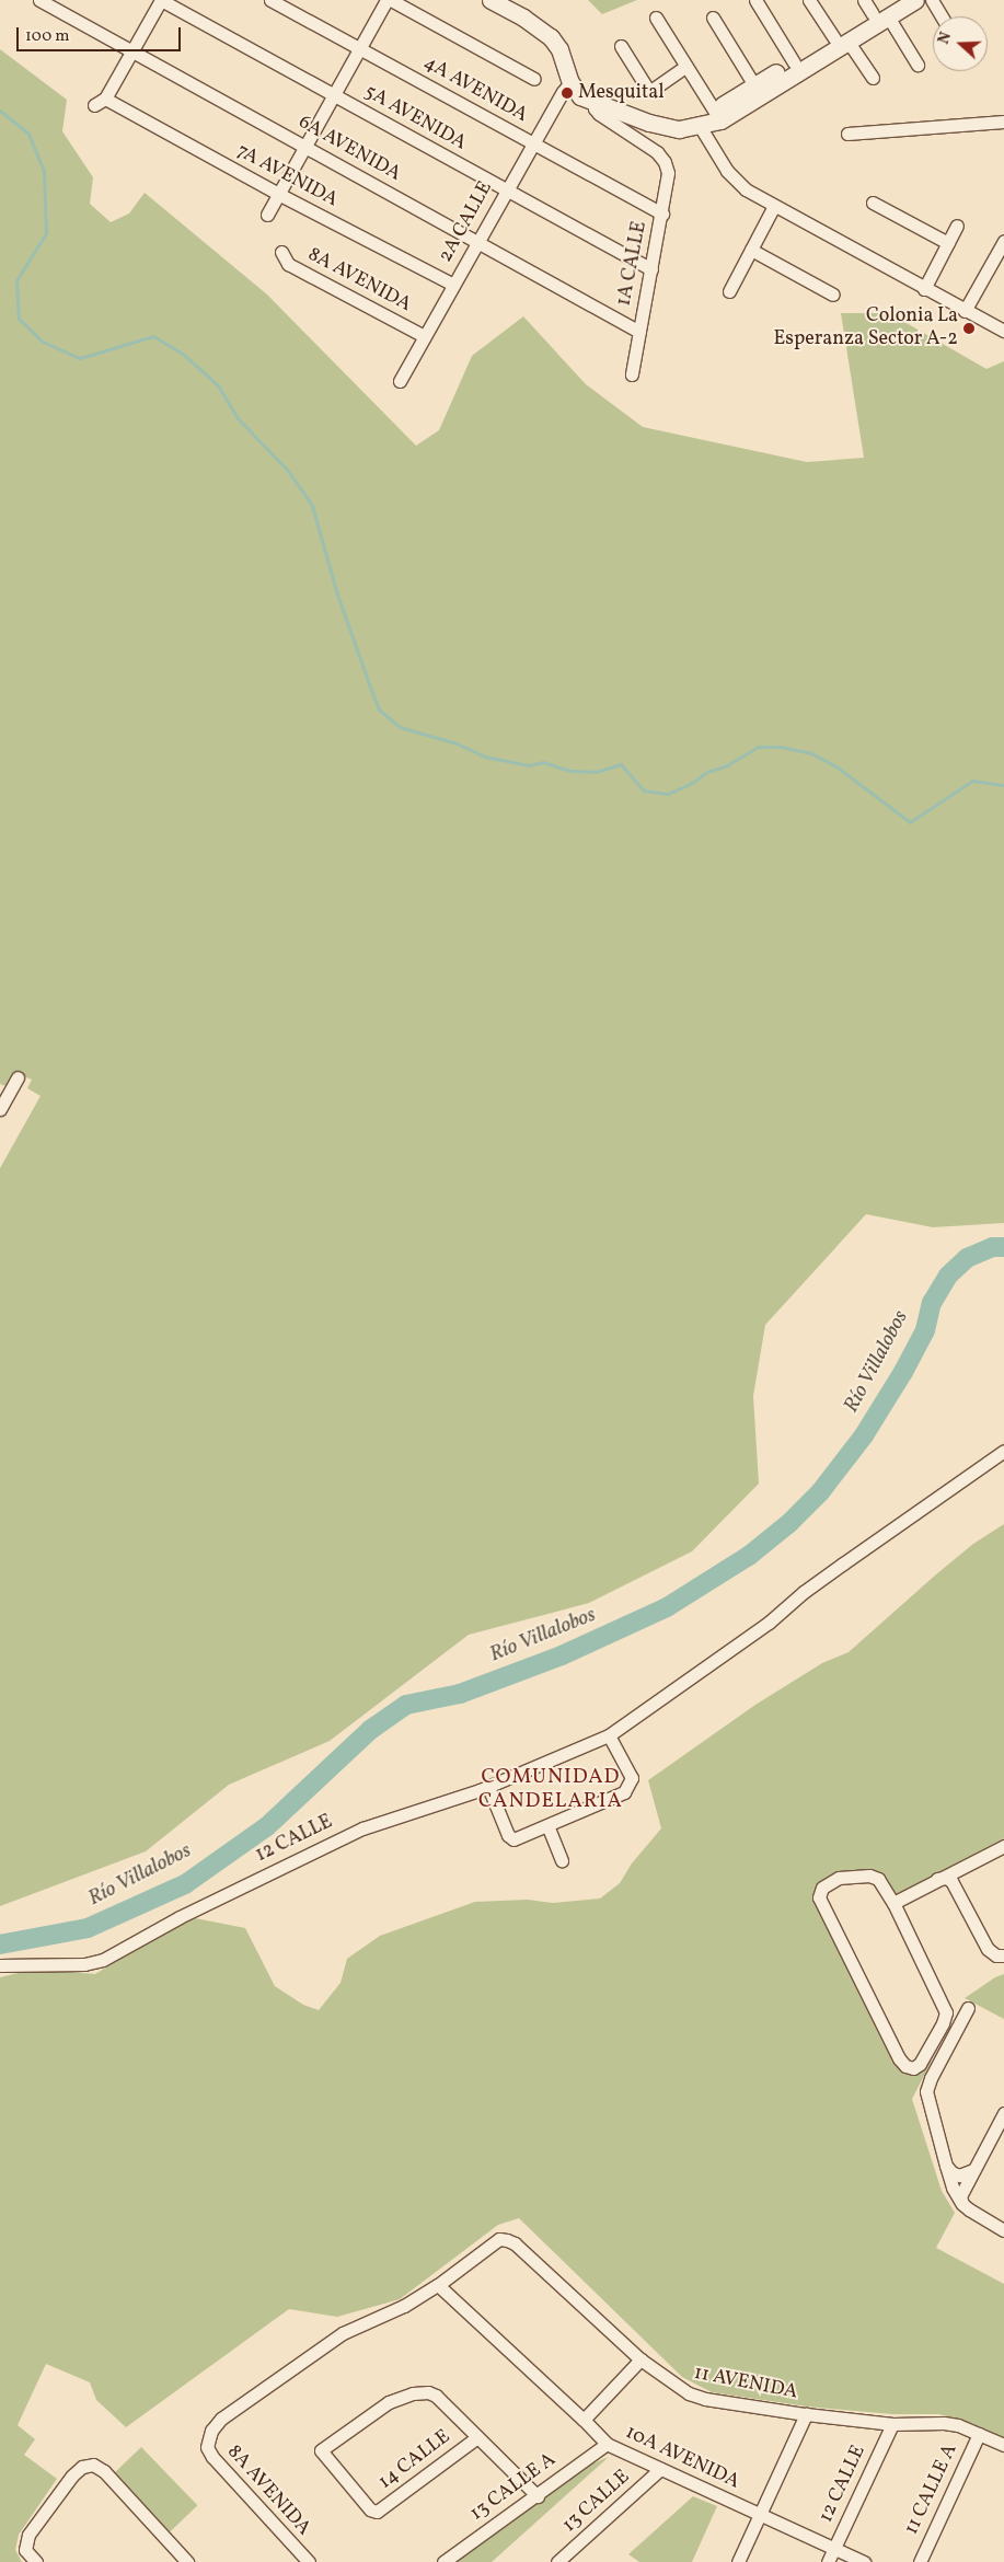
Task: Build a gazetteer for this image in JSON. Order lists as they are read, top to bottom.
{
  "streets": {
    "street": [
      "4A AVENIDA",
      "5A AVENIDA",
      "6A AVENIDA",
      "7A AVENIDA",
      "2A CALLE",
      "1A CALLE",
      "8A AVENIDA",
      "12 CALLE",
      "11 AVENIDA",
      "10A AVENIDA",
      "14 CALLE",
      "13 CALLE A",
      "11 CALLE A",
      "13 CALLE"
    ]
  },
  "crossings": [
    ["4A AVENIDA", "2A CALLE"],
    ["4A AVENIDA", "1A CALLE"],
    ["5A AVENIDA", "2A CALLE"],
    ["5A AVENIDA", "1A CALLE"],
    ["6A AVENIDA", "7A AVENIDA"],
    ["6A AVENIDA", "2A CALLE"],
    ["6A AVENIDA", "1A CALLE"],
    ["7A AVENIDA", "2A CALLE"],
    ["2A CALLE", "8A AVENIDA"],
    ["8A AVENIDA", "11 AVENIDA"],
    ["8A AVENIDA", "10A AVENIDA"],
    ["12 CALLE", "11 AVENIDA"],
    ["12 CALLE", "10A AVENIDA"],
    ["11 AVENIDA", "11 CALLE A"],
    ["10A AVENIDA", "13 CALLE A"],
    ["10A AVENIDA", "13 CALLE"]
  ],
  "districts": ["COMUNIDAD CANDELARIA"],
  "water": ["Río Villalobos"],
  "places": ["Mesquital", "Colonia La Esperanza Sector A-2"],
  "scale_bar": "100 m",
  "north": "left"
}
